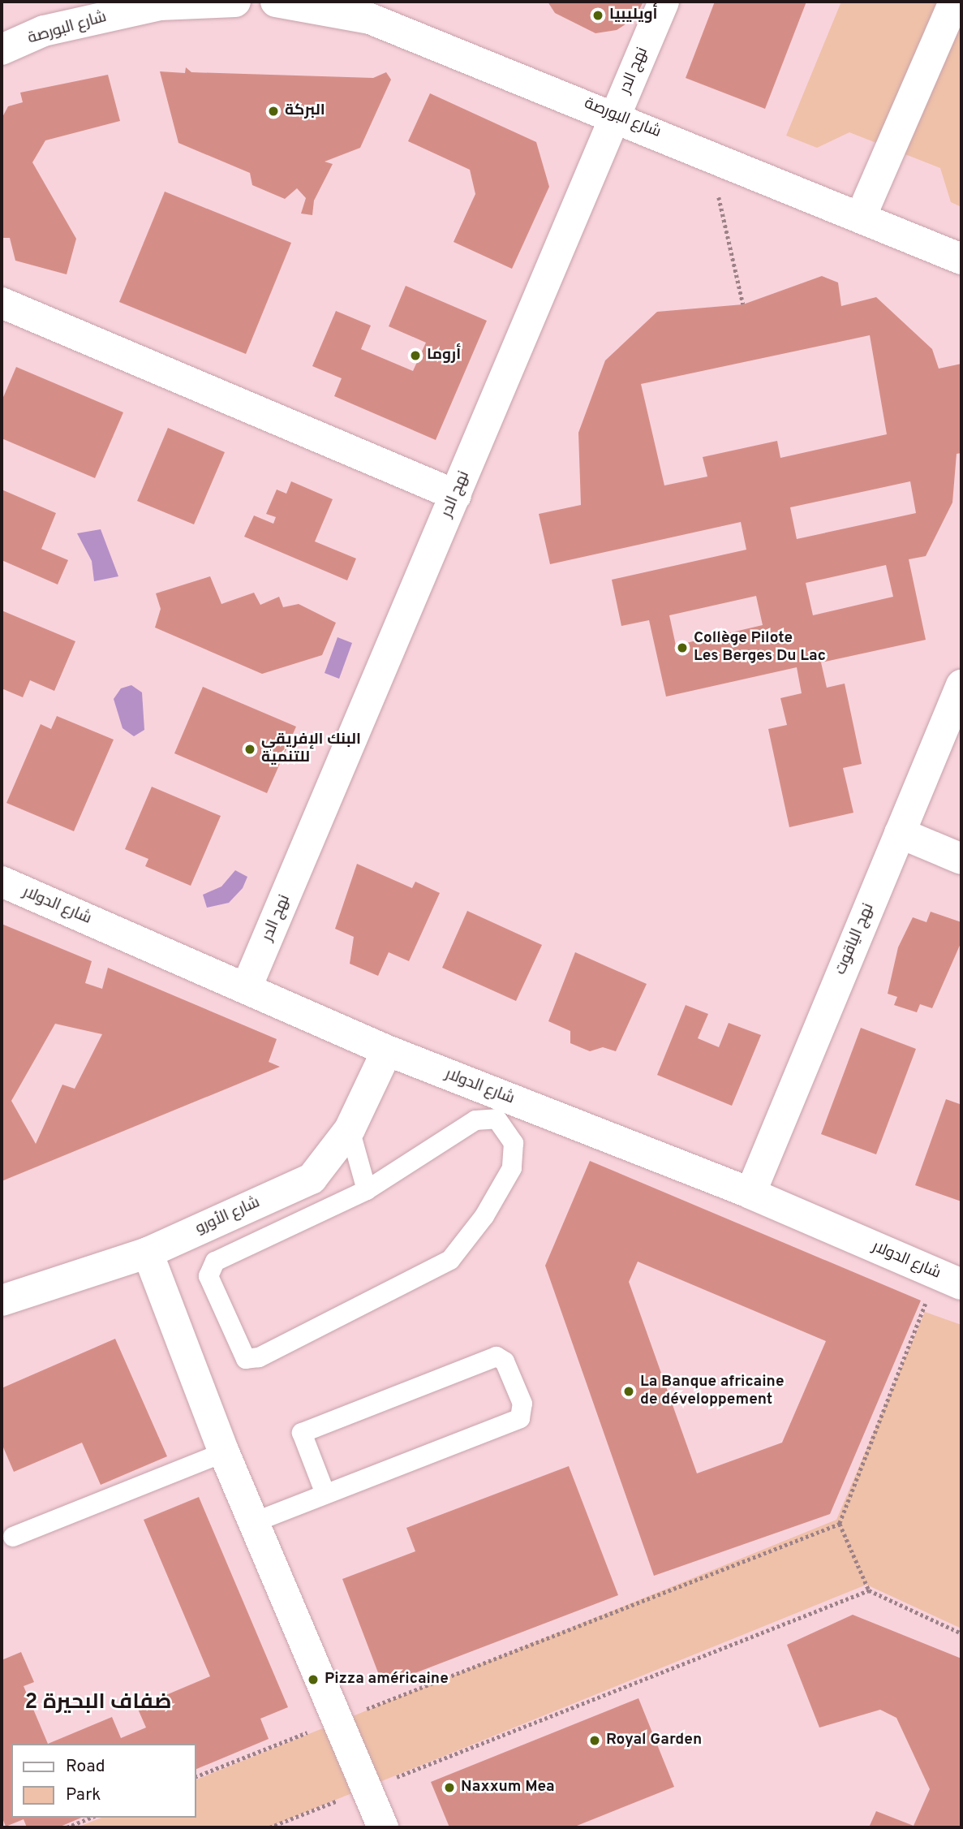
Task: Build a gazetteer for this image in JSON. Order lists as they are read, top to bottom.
{
  "streets": {
    "street": [
      "شارع البورصة",
      "نهج الدر",
      "شارع الدولار",
      "نهج الياقوت",
      "شارع الأورو"
    ]
  },
  "crossings": [
    ["شارع البورصة", "نهج الدر"],
    ["نهج الدر", "شارع الدولار"],
    ["شارع الدولار", "نهج الياقوت"],
    ["شارع الدولار", "شارع الأورو"]
  ],
  "districts": ["ضفاف البحيرة 2"],
  "places": [
    "أويليبيا",
    "البركة",
    "أروما",
    "Collège Pilote Les Berges Du Lac",
    "البنك الإفريقي للتنمية",
    "La Banque africaine de développement",
    "Pizza américaine",
    "Royal Garden",
    "Naxxum Mea"
  ],
  "legend": ["Road", "Park"]
}
